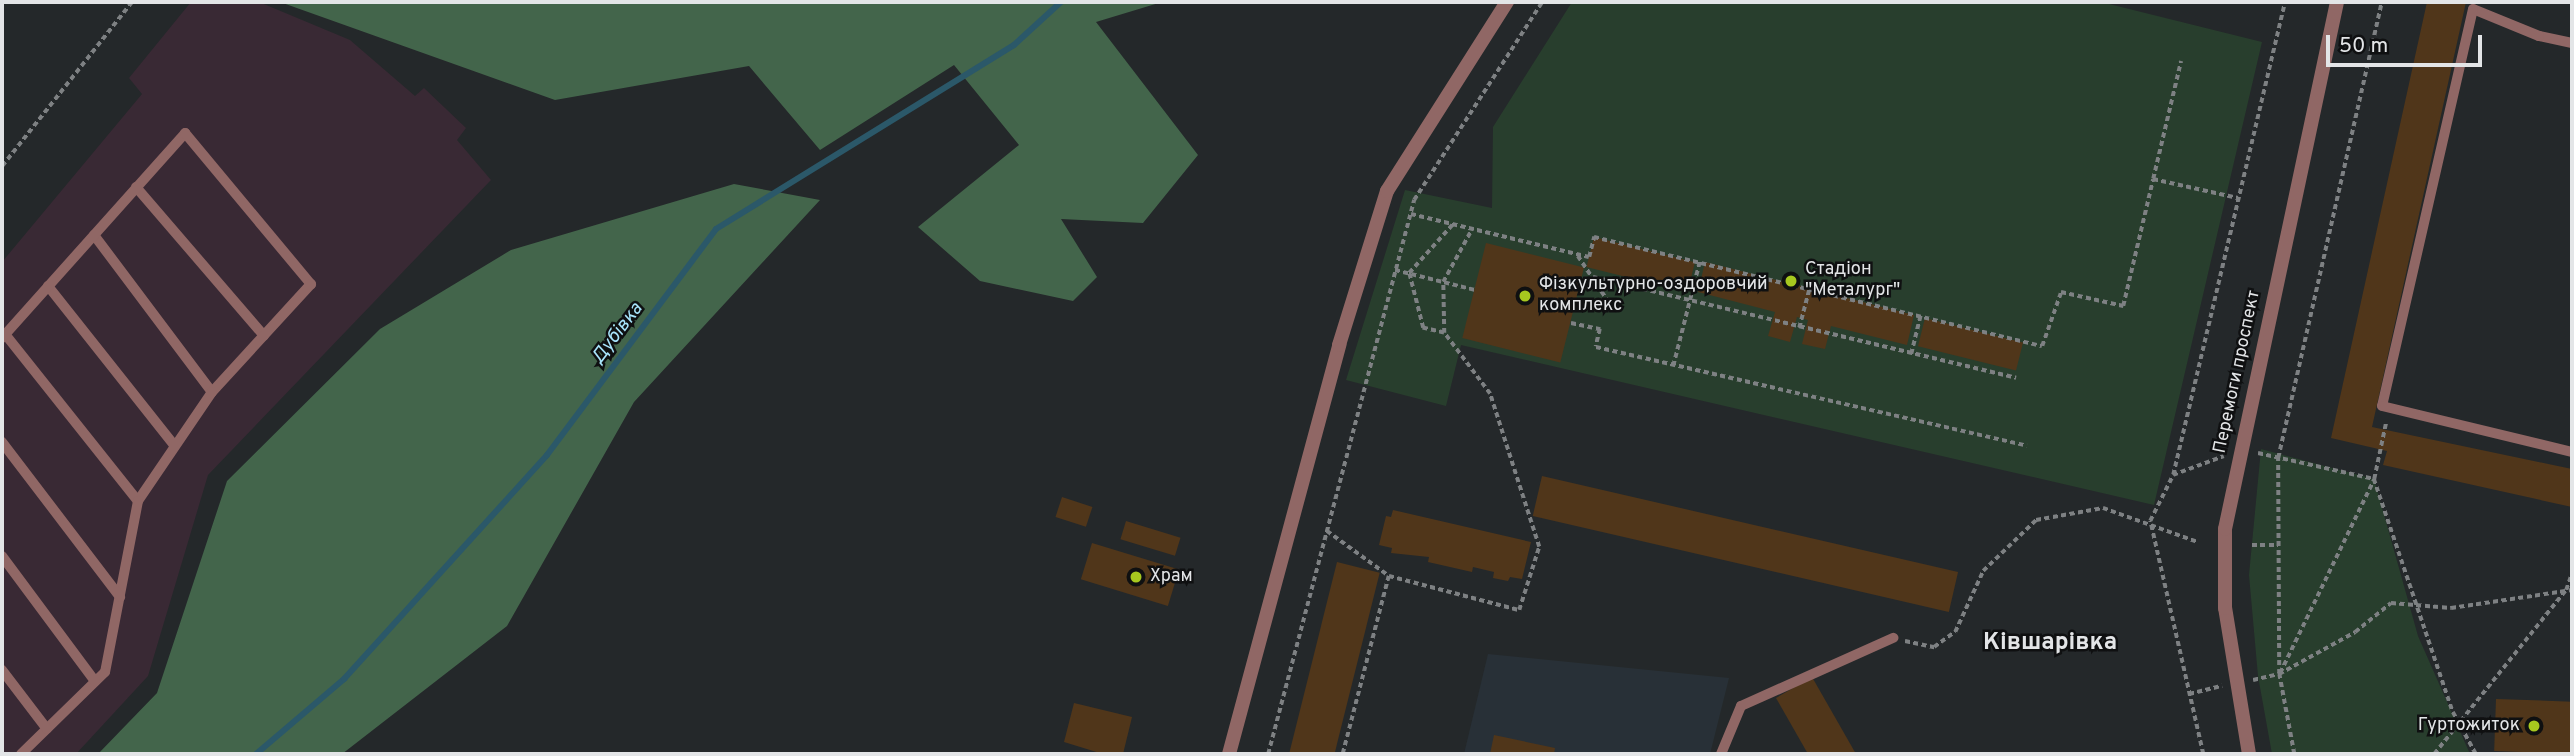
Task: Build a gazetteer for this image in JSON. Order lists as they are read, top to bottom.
{
  "streets": {
    "street": ["Перемоги проспект"]
  },
  "districts": ["Ківшарівка"],
  "water": ["Дубівка"],
  "places": [
    "Стадіон \"Металург\"",
    "Фізкультурно-оздоровчий комплекс",
    "Храм",
    "Гуртожиток"
  ],
  "scale_bar": "50 m"
}
